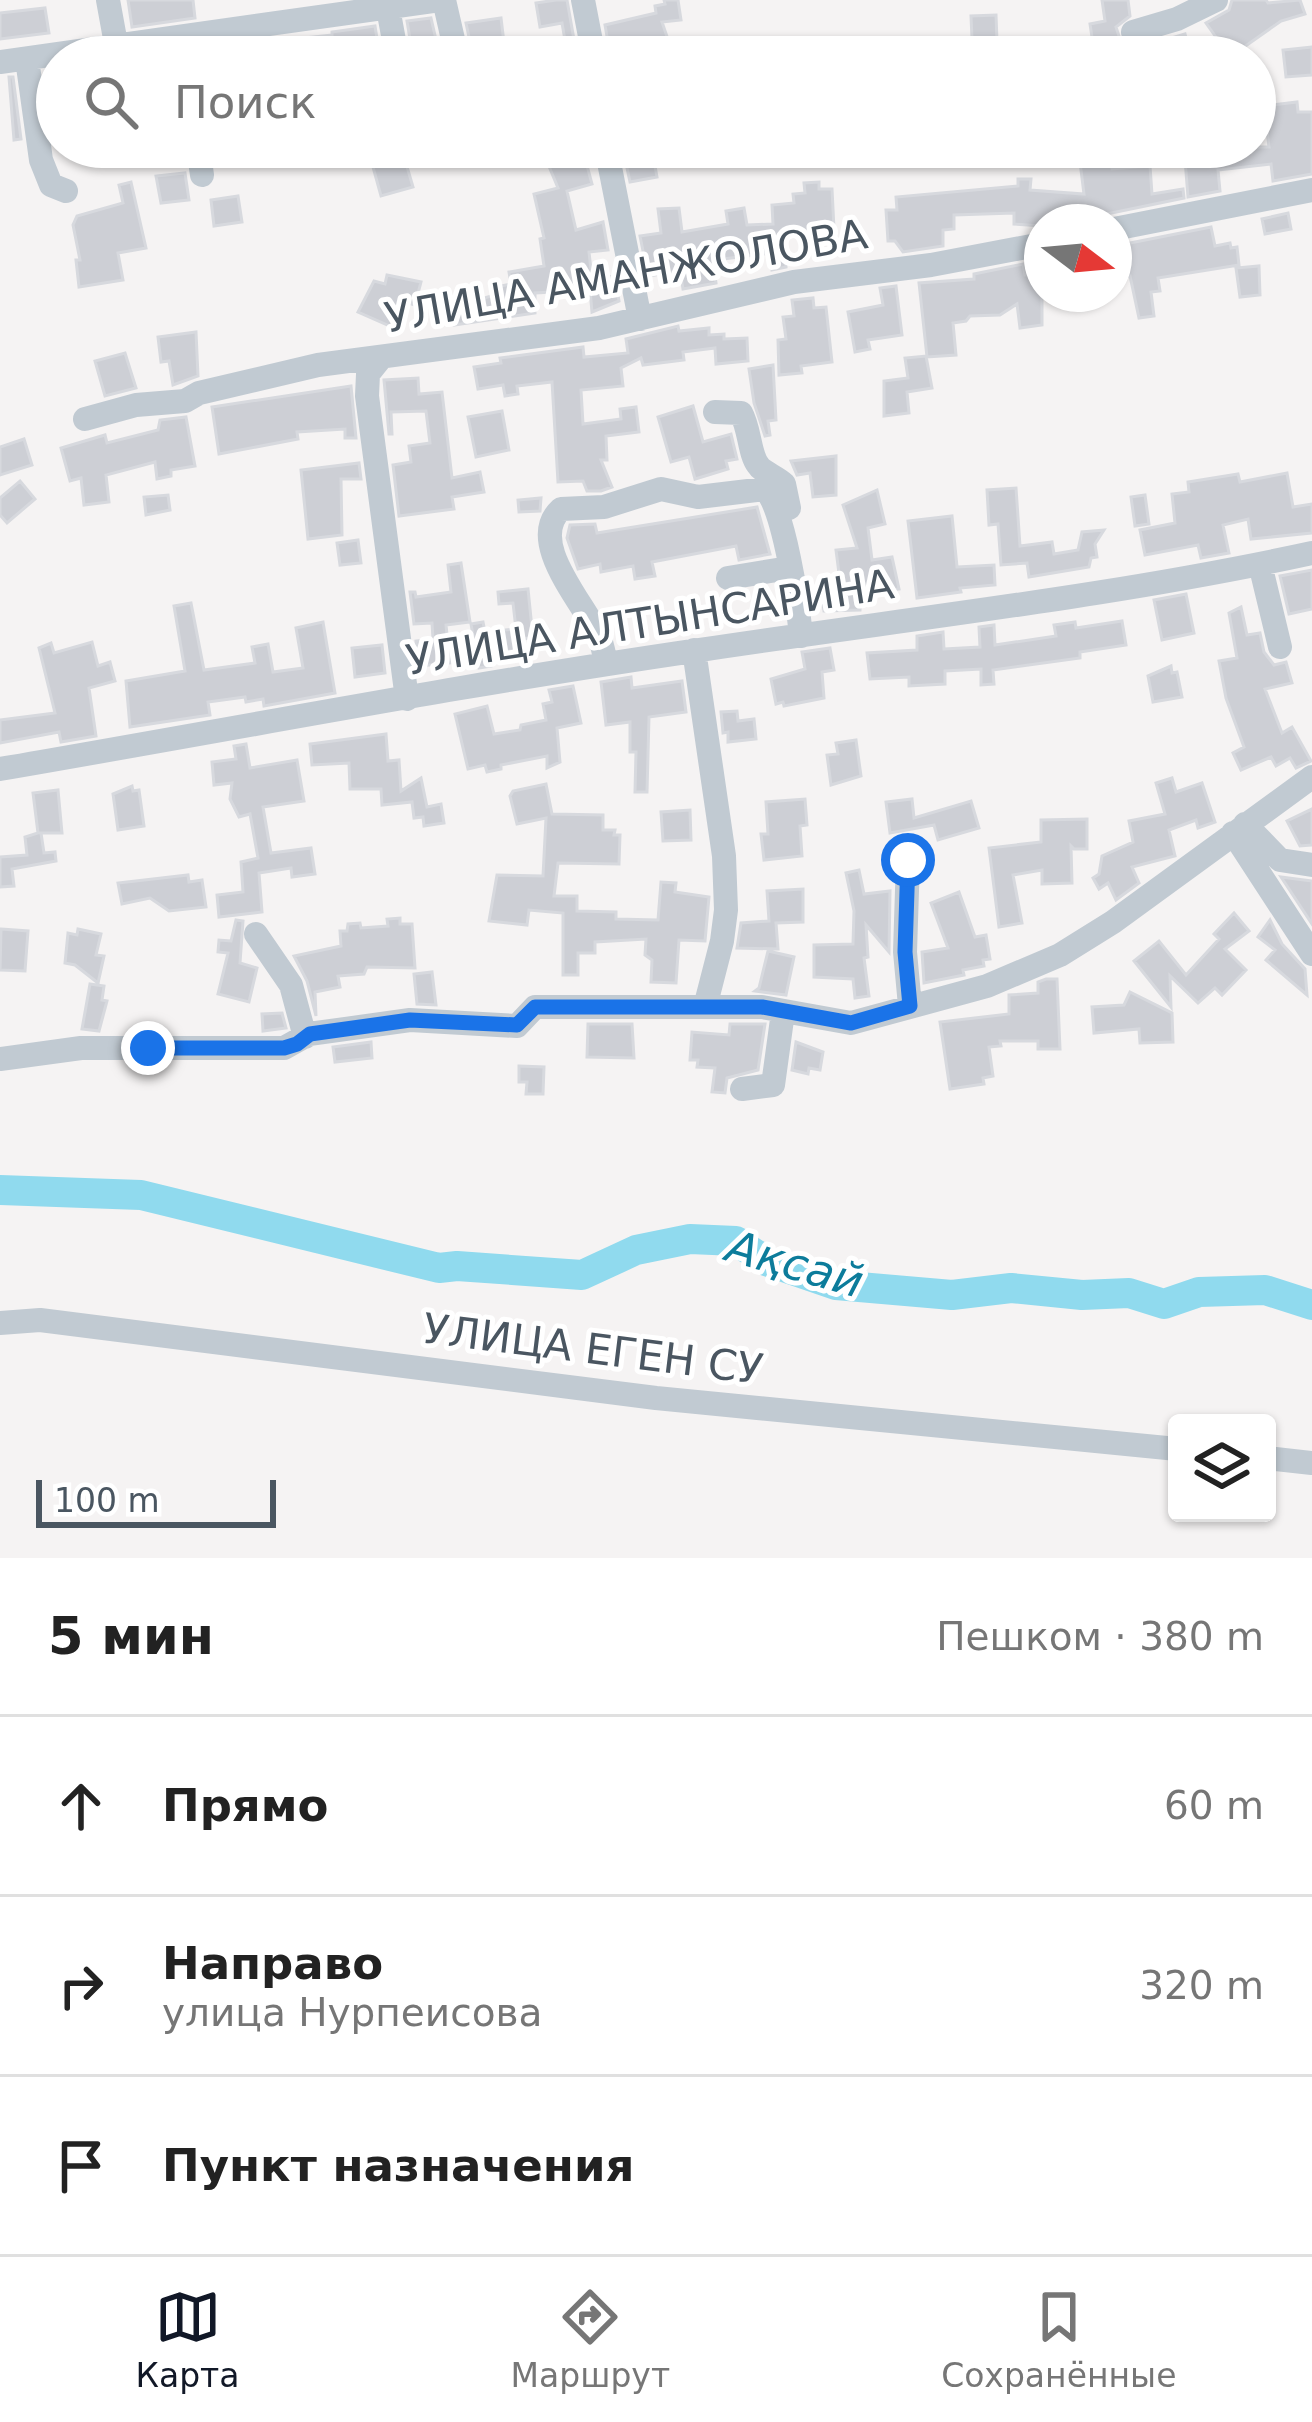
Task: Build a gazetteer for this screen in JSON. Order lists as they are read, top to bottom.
{
  "streets": {
    "street": ["УЛИЦА АМАНЖОЛОВА", "УЛИЦА АЛТЫНСАРИНА", "УЛИЦА ЕГЕН СУ"]
  },
  "water": ["Ақсай"],
  "scale_bar": "100 m",
  "north": "right",
  "page": {
    "search": "Поиск",
    "scale": "100 m",
    "heading": ["5 мин", "Пешком · 380 m"],
    "list": [
      ["Прямо", "60 m"],
      ["Направо", "улица Нурпеисова", "320 m"],
      "Пункт назначения"
    ],
    "nav": ["Карта", "Маршрут", "Сохранённые"]
  }
}
